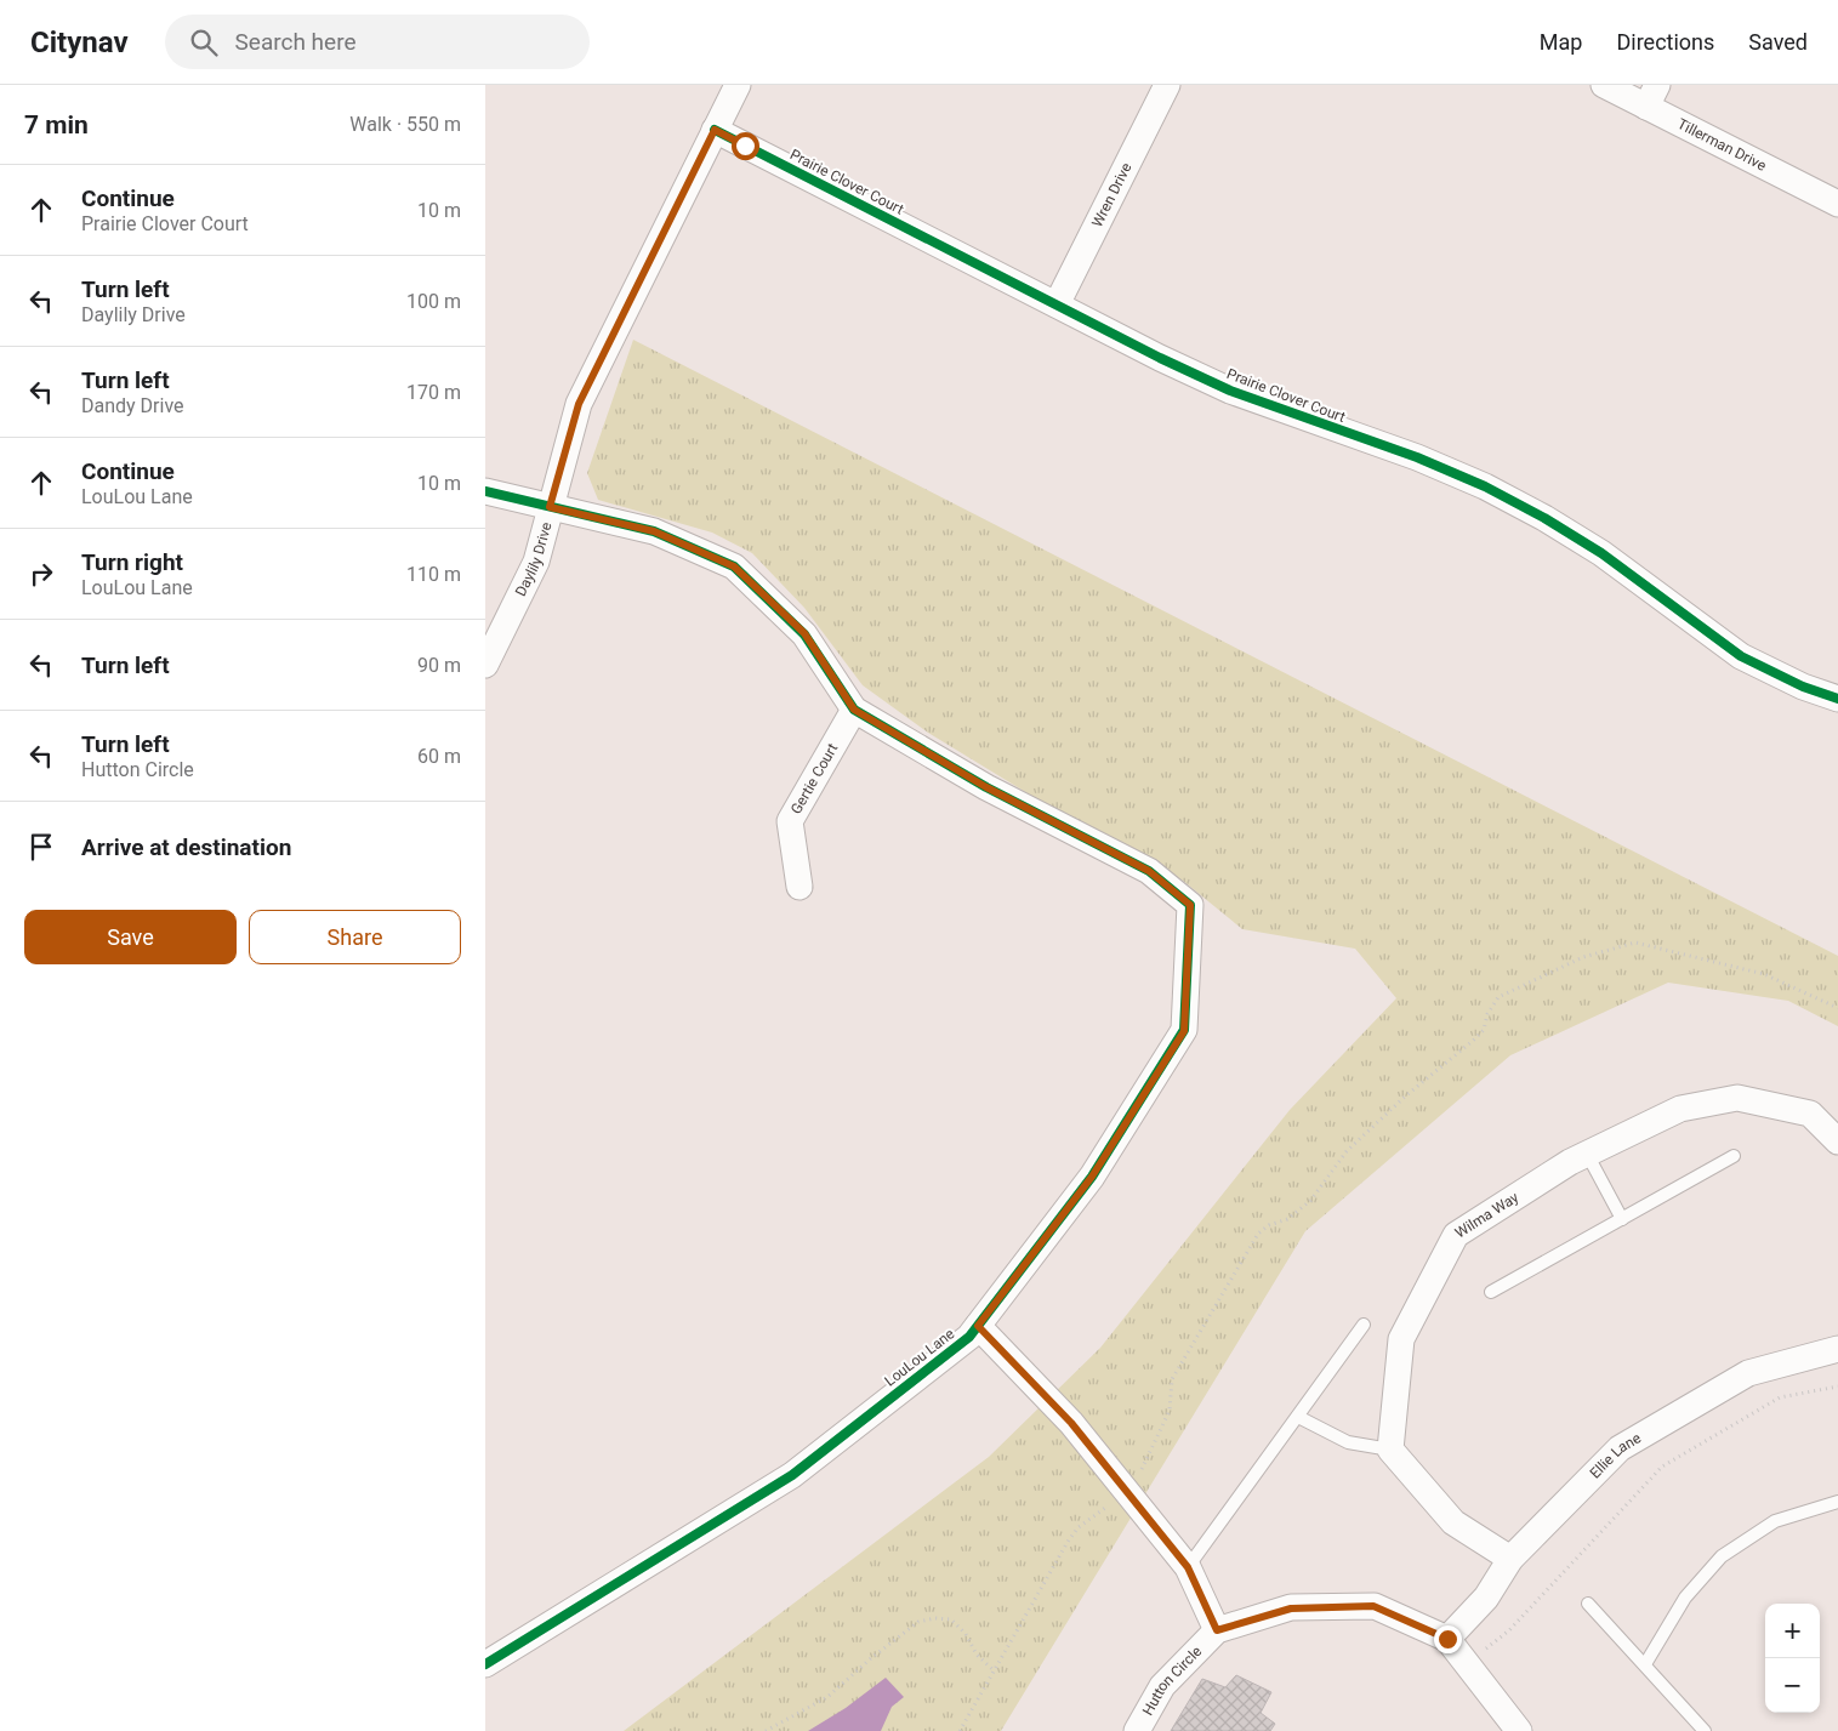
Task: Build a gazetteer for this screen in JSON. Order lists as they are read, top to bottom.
{
  "streets": {
    "street": [
      "Tillerman Drive",
      "Prairie Clover Court",
      "Wren Drive",
      "Daylily Drive",
      "Gertie Court",
      "Wilma Way",
      "LouLou Lane",
      "Ellie Lane",
      "Hutton Circle"
    ]
  },
  "crossings": [
    ["Prairie Clover Court", "Wren Drive"],
    ["Prairie Clover Court", "Daylily Drive"],
    ["Gertie Court", "LouLou Lane"],
    ["Ellie Lane", "Hutton Circle"]
  ],
  "page": {
    "header": "Citynav",
    "search": "Search here",
    "nav": ["Map", "Directions", "Saved"],
    "heading": ["7 min", "Walk · 550 m"],
    "list": [
      ["Continue", "Prairie Clover Court", "10 m"],
      ["Turn left", "Daylily Drive", "100 m"],
      ["Turn left", "Dandy Drive", "170 m"],
      ["Continue", "LouLou Lane", "10 m"],
      ["Turn right", "LouLou Lane", "110 m"],
      ["Turn left", "90 m"],
      ["Turn left", "Hutton Circle", "60 m"],
      "Arrive at destination"
    ],
    "buttons": ["Save", "Share"],
    "map_buttons": ["+", "−"]
  }
}
